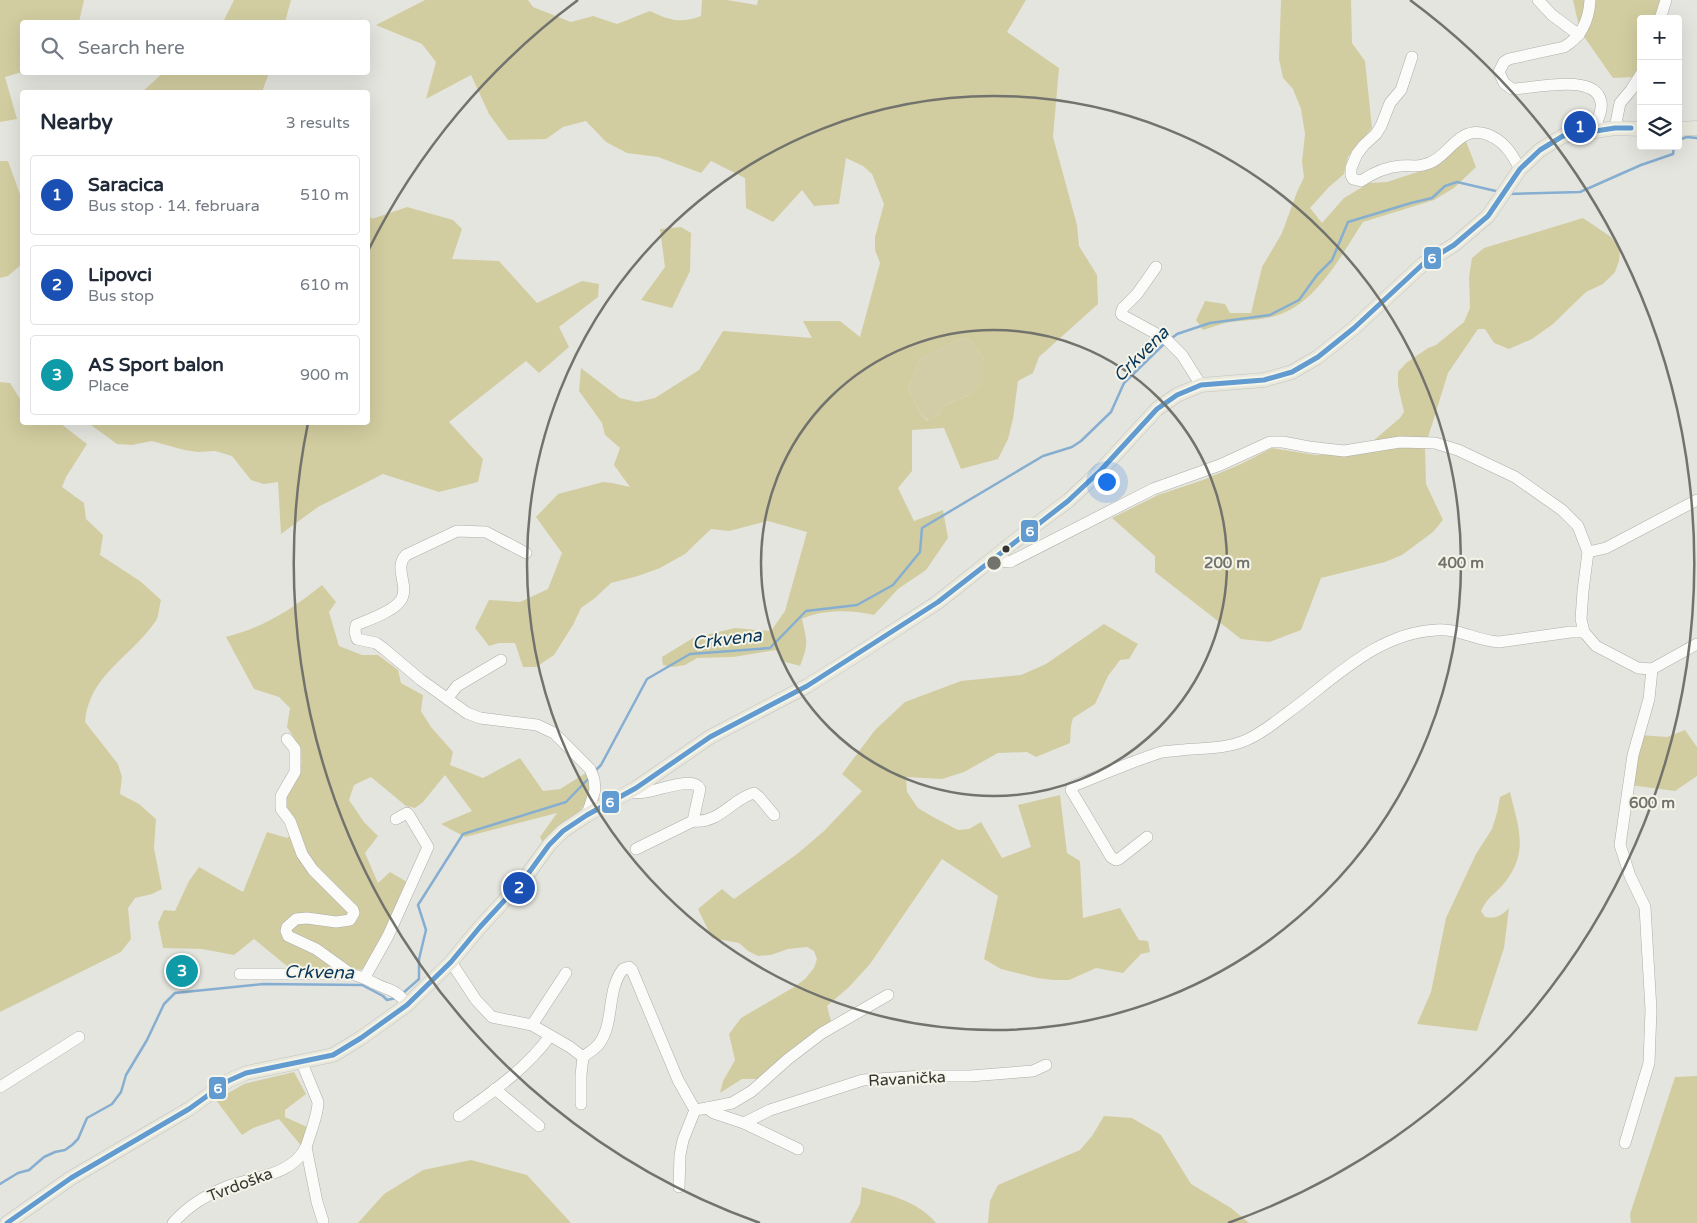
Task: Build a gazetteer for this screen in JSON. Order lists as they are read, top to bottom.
{
  "streets": {
    "street": ["Ravanička", "Tvrdoška"]
  },
  "water": ["Crkvena"],
  "lines": ["transit line 6"],
  "page": {
    "map_buttons": ["+", "−"],
    "search": "Search here",
    "heading": ["Nearby", "3 results"],
    "pins": ["1", "2", "3"],
    "list": [
      {
        "mark": "1",
        "name": "Saracica",
        "note": "Bus stop · 14. februara",
        "value": "510 m"
      },
      {
        "mark": "2",
        "name": "Lipovci",
        "note": "Bus stop",
        "value": "610 m"
      },
      {
        "mark": "3",
        "name": "AS Sport balon",
        "note": "Place",
        "value": "900 m"
      }
    ]
  },
  "rings": ["200 m", "400 m", "600 m"]
}
